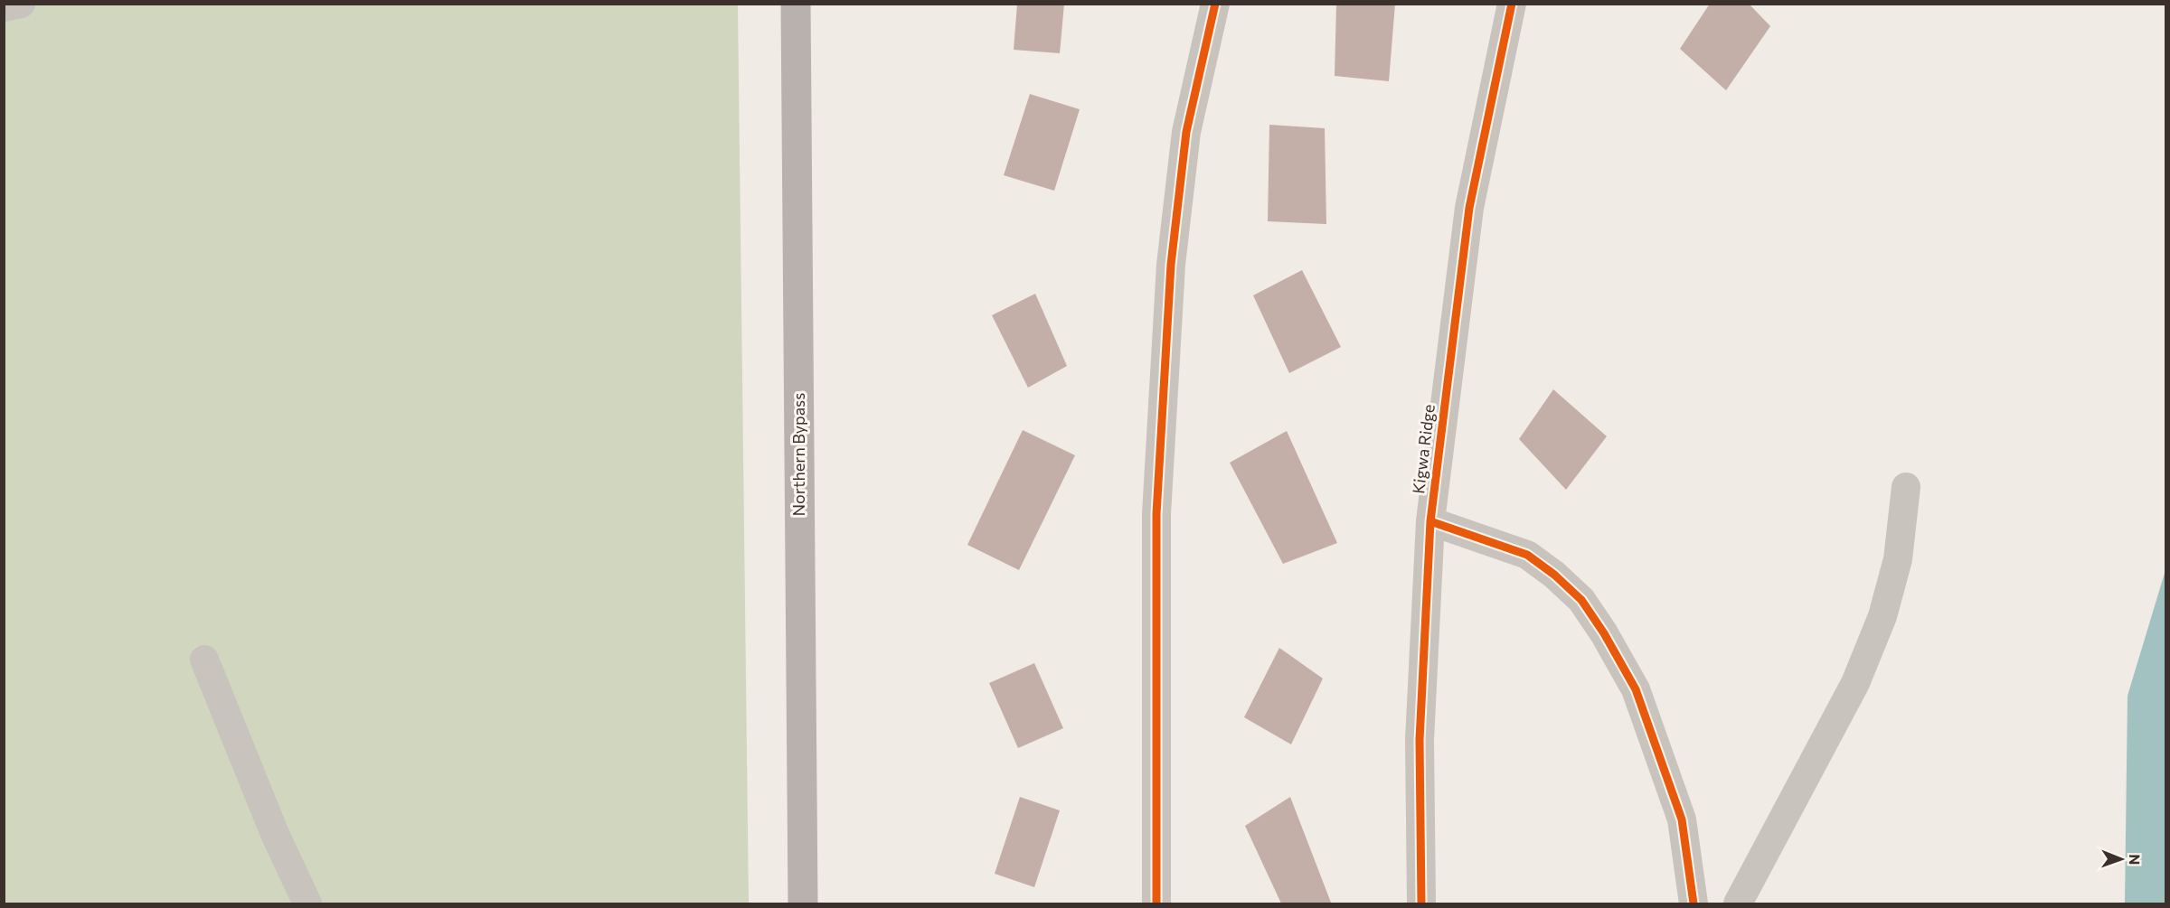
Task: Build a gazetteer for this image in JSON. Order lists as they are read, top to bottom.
{
  "streets": {
    "main road": ["Northern Bypass"],
    "street": ["Kigwa Ridge"]
  },
  "north": "right"
}
